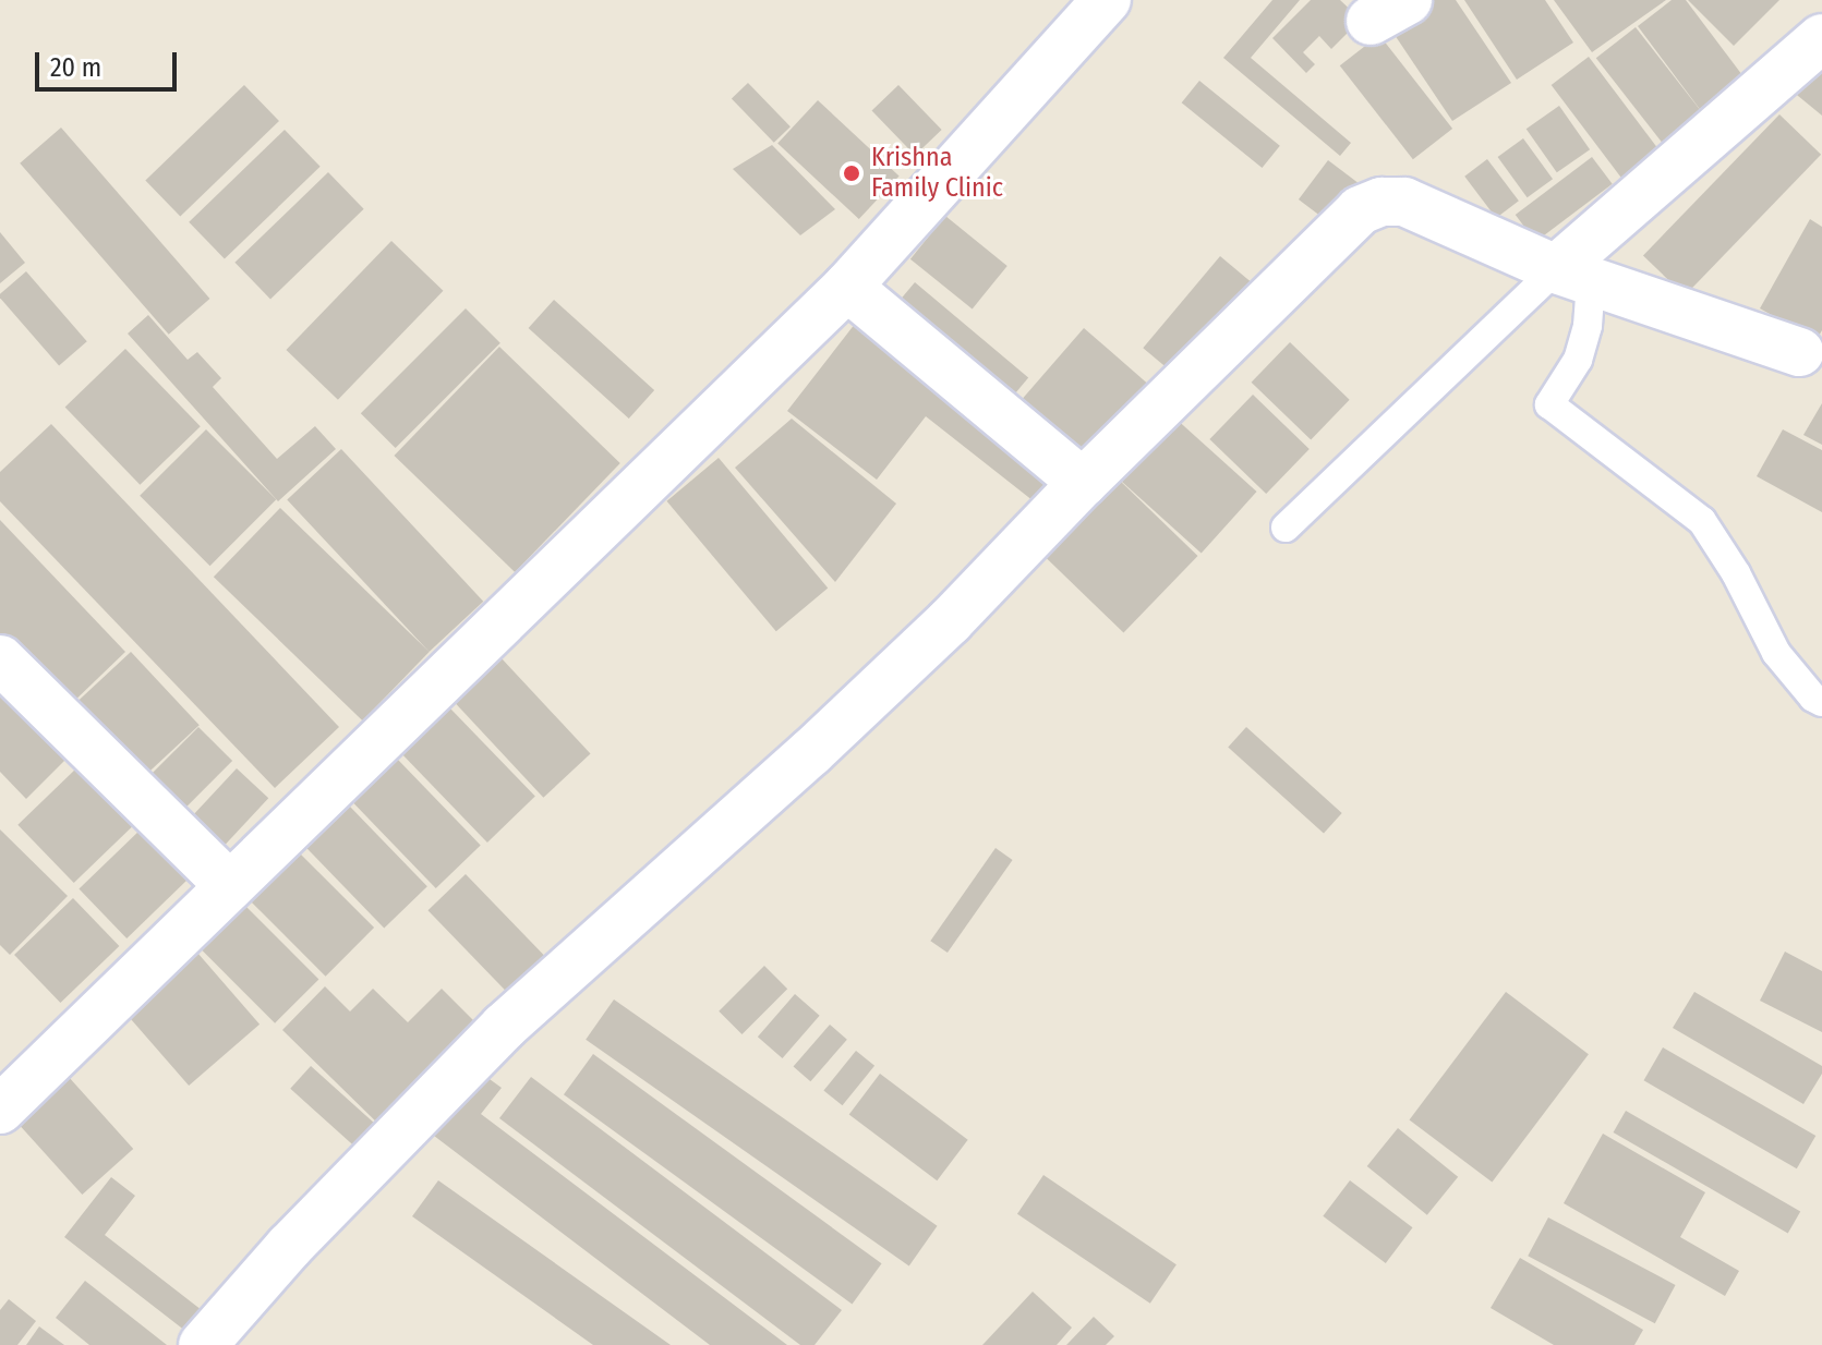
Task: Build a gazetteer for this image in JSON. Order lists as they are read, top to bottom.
{
  "places": ["Krishna Family Clinic"],
  "scale_bar": "20 m"
}
